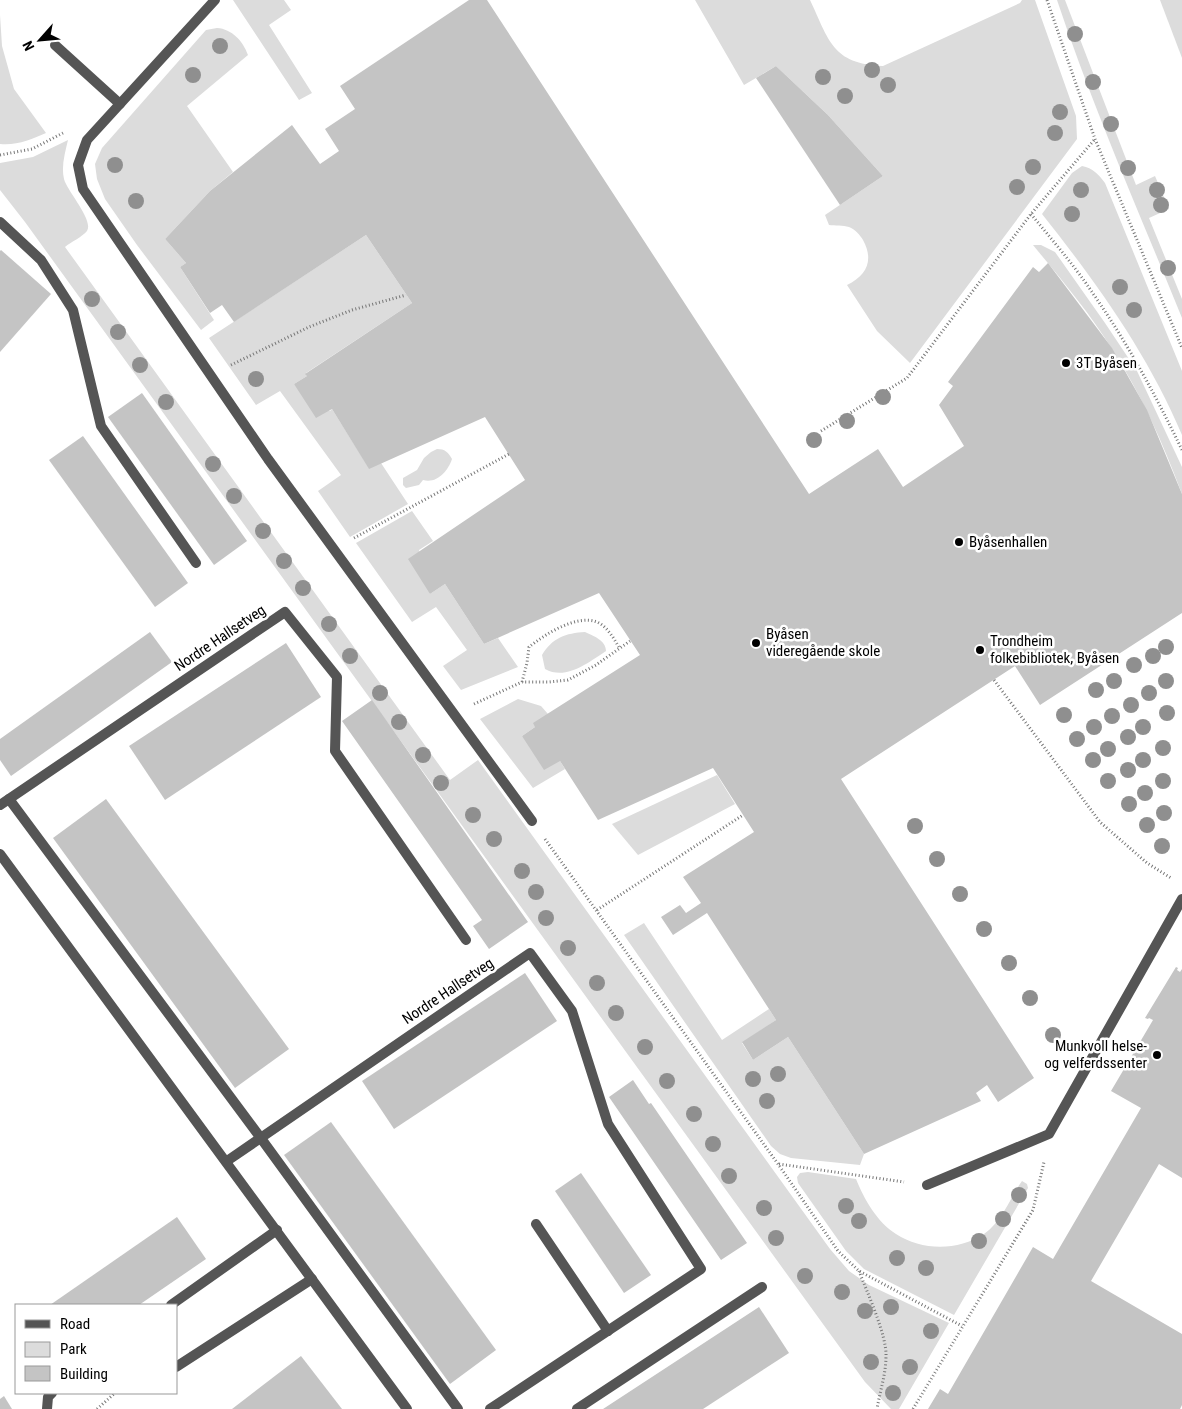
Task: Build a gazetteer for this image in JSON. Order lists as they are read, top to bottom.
{
  "streets": {
    "street": ["Nordre Hallsetveg"]
  },
  "places": [
    "3T Byåsen",
    "Byåsenhallen",
    "Byåsen videregående skole",
    "Trondheim folkebibliotek, Byåsen",
    "Munkvoll helse- og velferdssenter"
  ],
  "legend": ["Road", "Park", "Building"],
  "north": "bottom left"
}
